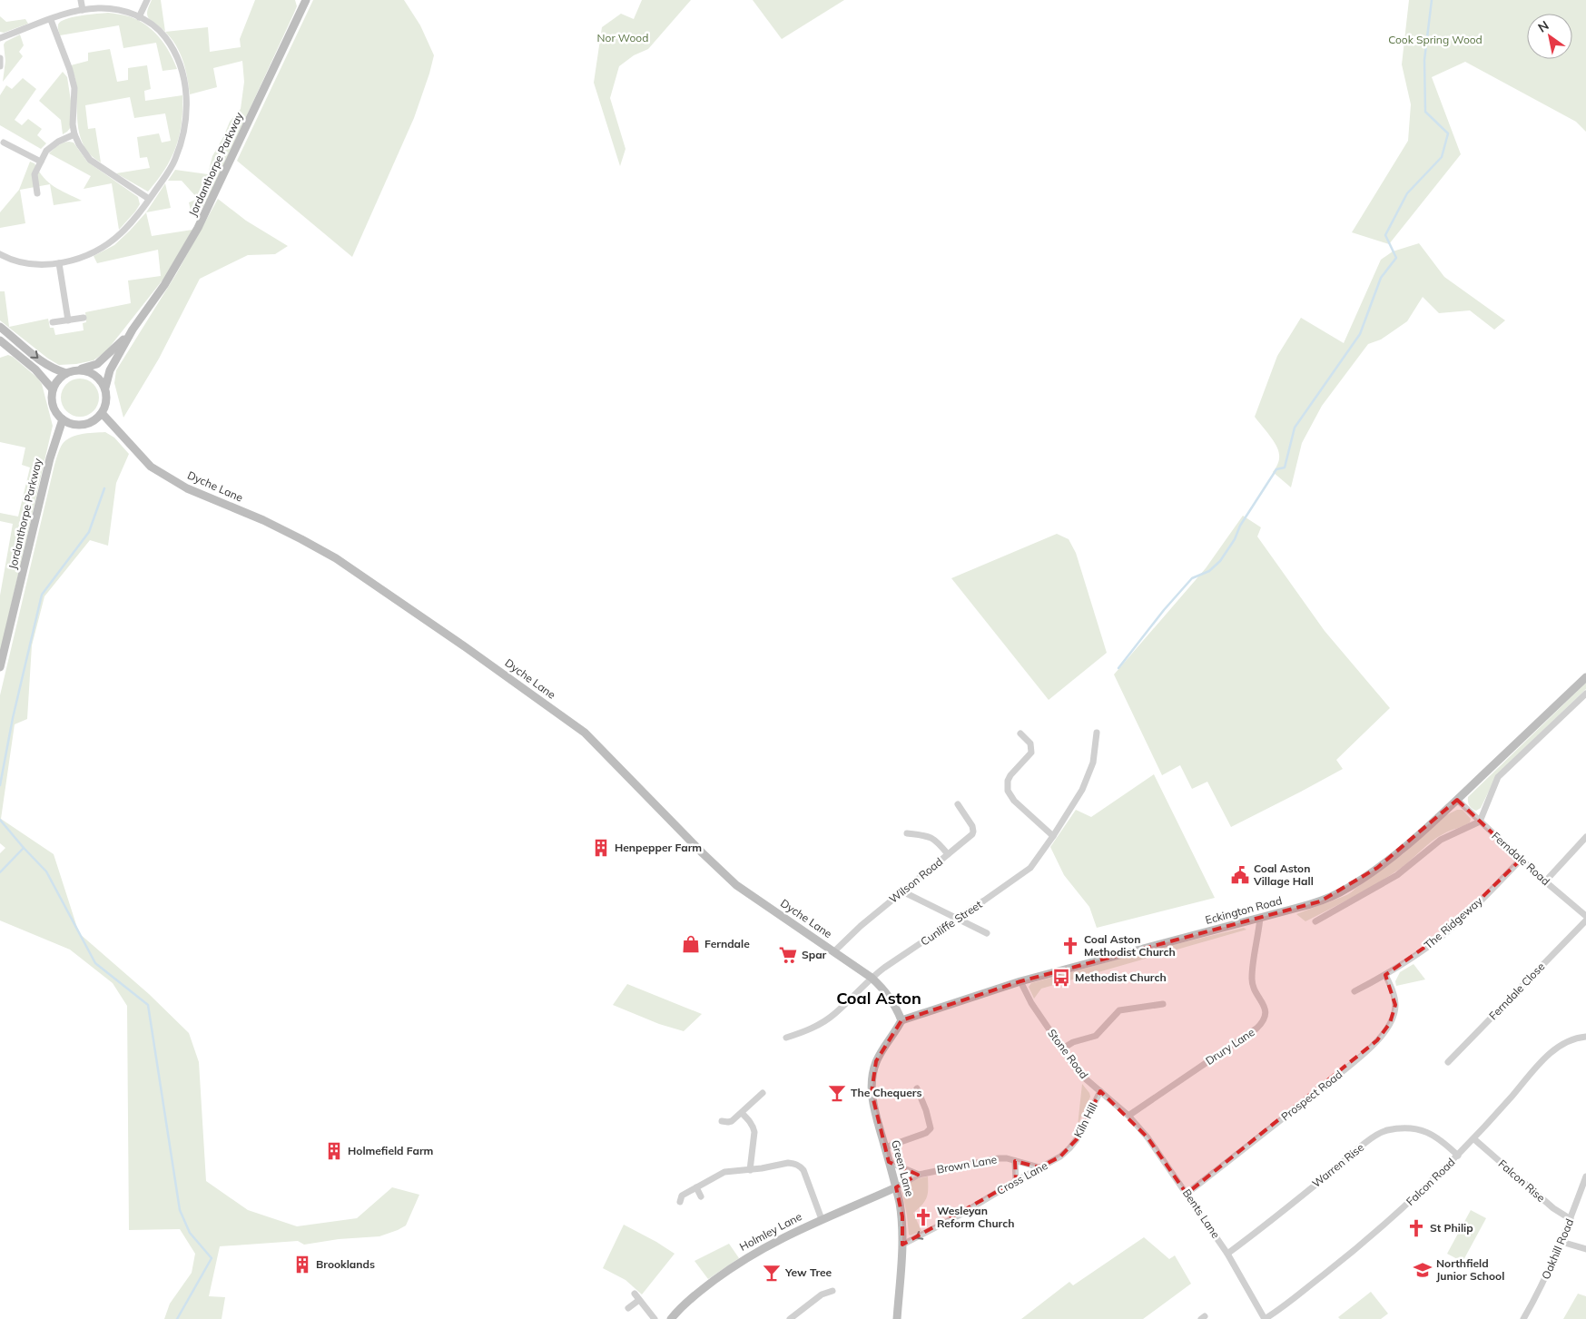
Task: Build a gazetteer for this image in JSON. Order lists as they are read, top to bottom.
{
  "streets": {
    "main road": [
      "Jordanthorpe Parkway",
      "Dyche Lane",
      "Eckington Road",
      "Green Lane",
      "Holmley Lane"
    ],
    "street": [
      "Ferndale Road",
      "Wilson Road",
      "Cunliffe Street",
      "The Ridgeway",
      "Ferndale Close",
      "Drury Lane",
      "Stone Road",
      "Prospect Road",
      "Kiln Hill",
      "Brown Lane",
      "Warren Rise",
      "Cross Lane",
      "Falcon Rise",
      "Falcon Road",
      "Bents Lane",
      "Oakhill Road"
    ]
  },
  "crossings": [
    ["Jordanthorpe Parkway", "Dyche Lane"],
    ["Dyche Lane", "Wilson Road"],
    ["Dyche Lane", "Eckington Road"],
    ["Dyche Lane", "Cunliffe Street"],
    ["Dyche Lane", "Green Lane"],
    ["Ferndale Road", "Eckington Road"],
    ["Ferndale Road", "The Ridgeway"],
    ["Eckington Road", "Drury Lane"],
    ["Eckington Road", "Stone Road"],
    ["Eckington Road", "Green Lane"],
    ["The Ridgeway", "Prospect Road"],
    ["Drury Lane", "Stone Road"],
    ["Drury Lane", "Bents Lane"],
    ["Stone Road", "Kiln Hill"],
    ["Stone Road", "Bents Lane"],
    ["Prospect Road", "Bents Lane"],
    ["Kiln Hill", "Cross Lane"],
    ["Brown Lane", "Green Lane"],
    ["Brown Lane", "Cross Lane"],
    ["Brown Lane", "Holmley Lane"],
    ["Warren Rise", "Falcon Road"],
    ["Warren Rise", "Bents Lane"],
    ["Green Lane", "Cross Lane"],
    ["Green Lane", "Holmley Lane"],
    ["Falcon Rise", "Falcon Road"],
    ["Falcon Rise", "Oakhill Road"],
    ["Falcon Road", "Bents Lane"]
  ],
  "one_way": ["Cross Lane"],
  "districts": ["Coal Aston"],
  "parks": ["Nor Wood", "Cook Spring Wood"],
  "places": {
    "building": ["Henpepper Farm", "Holmefield Farm", "Brooklands"],
    "public building": ["Coal Aston Village Hall"],
    "shop": ["Ferndale"],
    "church": ["Coal Aston Methodist Church", "Wesleyan Reform Church", "St Philip"],
    "supermarket": ["Spar"],
    "bus stop": ["Methodist Church"],
    "bar": ["The Chequers", "Yew Tree"],
    "school or university": ["Northfield Junior School"]
  },
  "north": "top left"
}
